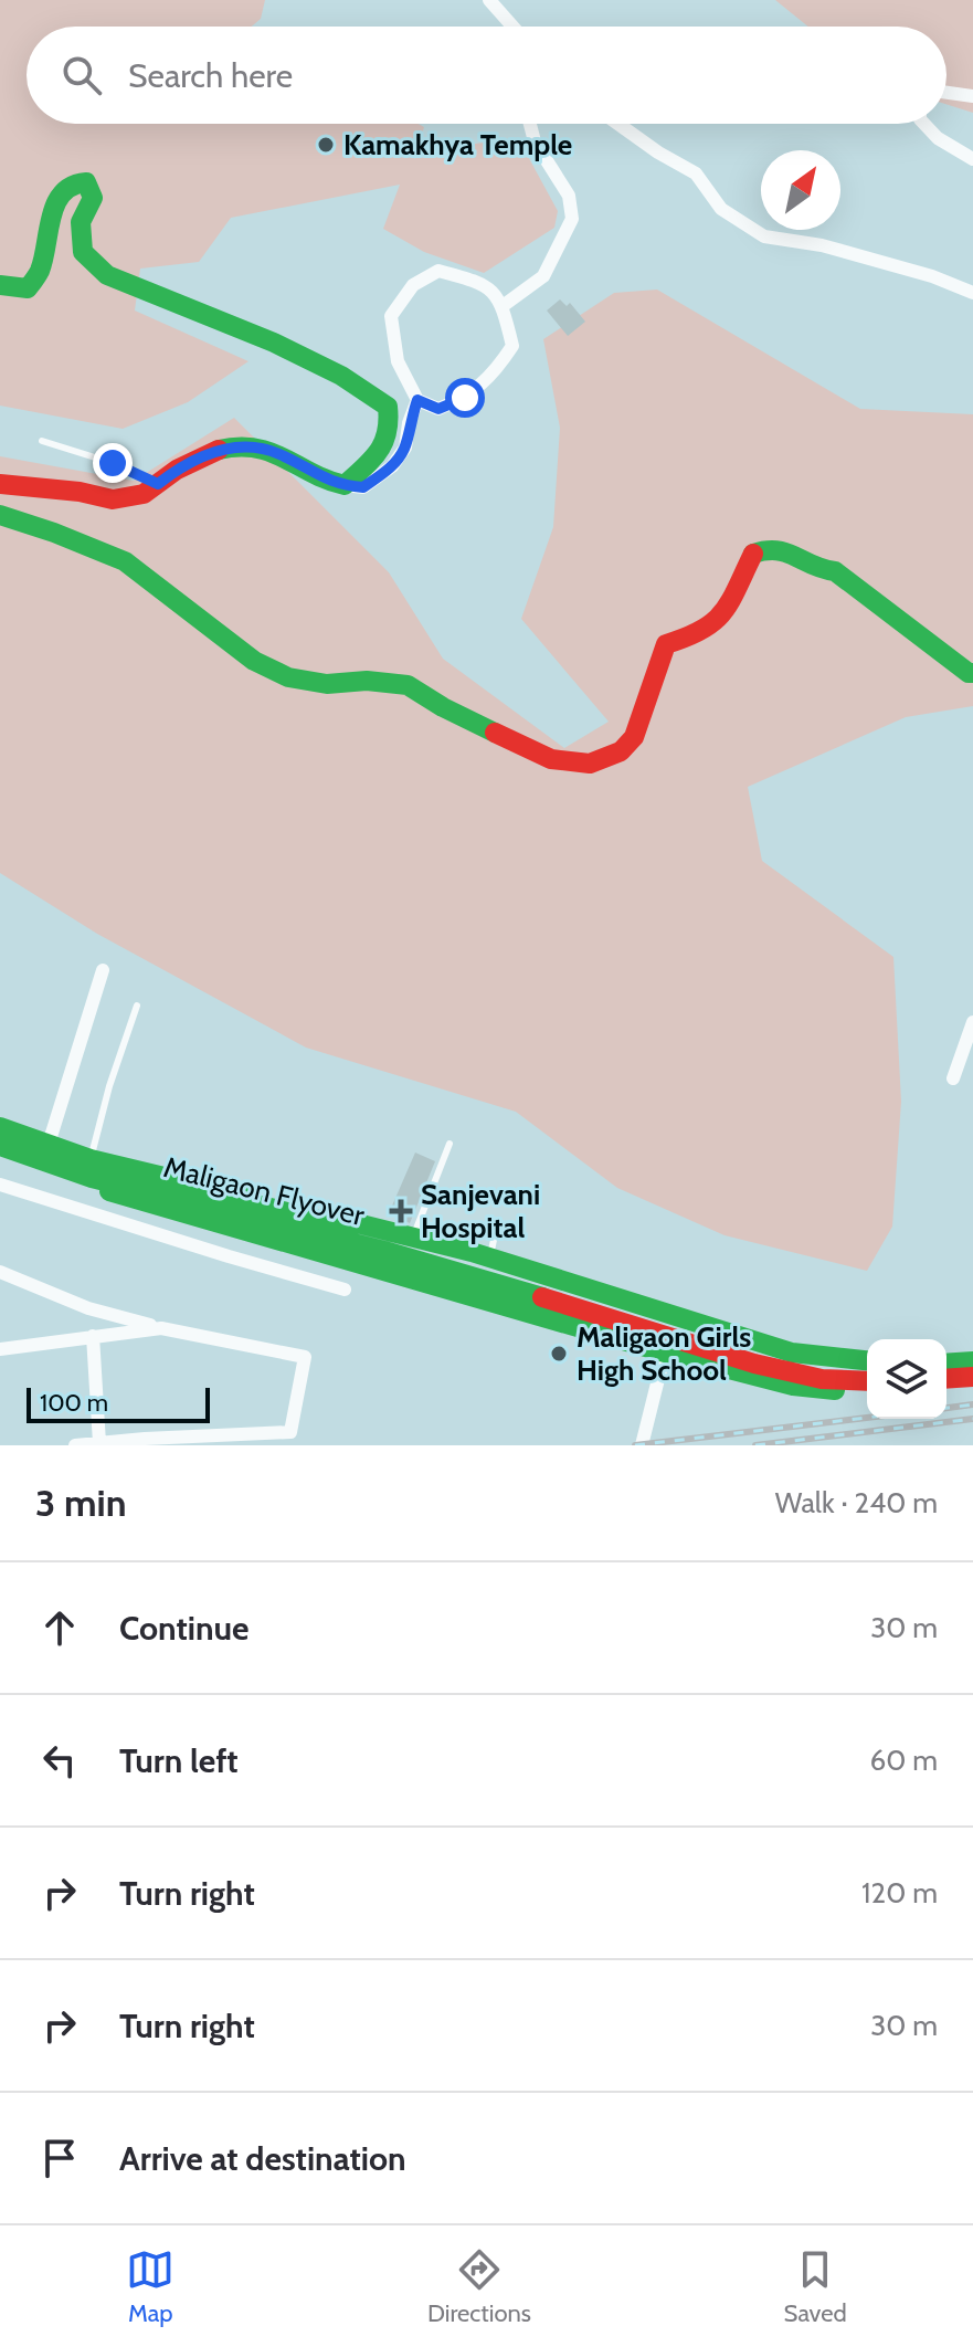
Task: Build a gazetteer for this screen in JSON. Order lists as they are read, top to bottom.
{
  "streets": {
    "street": ["Maligaon Flyover"]
  },
  "places": {
    "other": ["Kamakhya Temple", "Maligaon Girls High School"],
    "health": ["Sanjevani Hospital"]
  },
  "scale_bar": "100 m",
  "north": "top right",
  "page": {
    "search": "Search here",
    "scale": "100 m",
    "heading": ["3 min", "Walk · 240 m"],
    "list": [
      ["Continue", "30 m"],
      ["Turn left", "60 m"],
      ["Turn right", "120 m"],
      ["Turn right", "30 m"],
      "Arrive at destination"
    ],
    "nav": ["Map", "Directions", "Saved"]
  }
}
